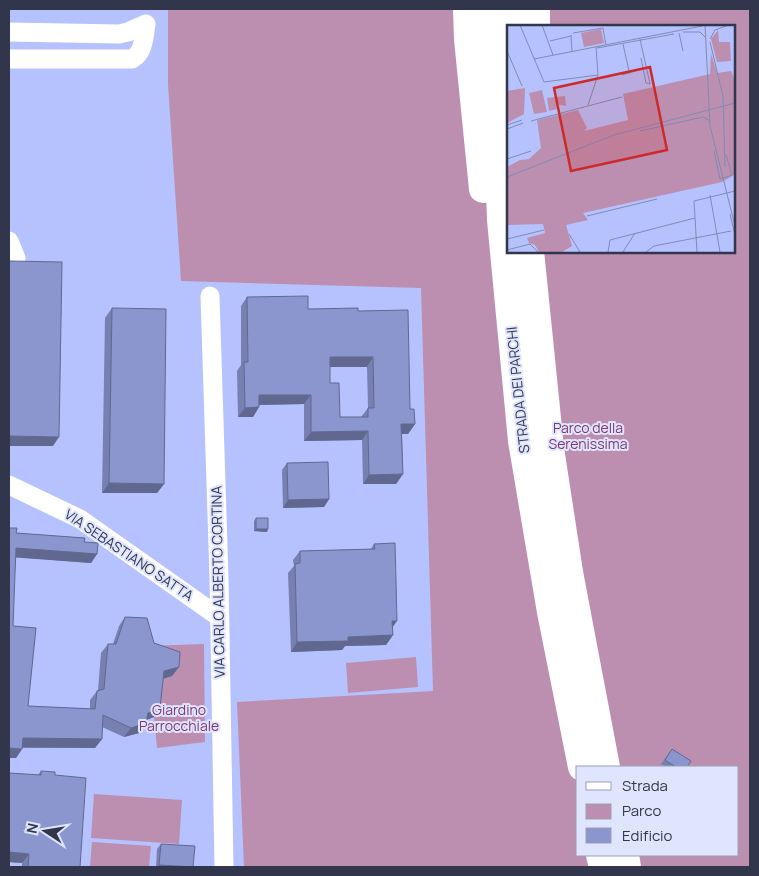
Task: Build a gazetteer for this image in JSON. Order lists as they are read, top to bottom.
{
  "streets": {
    "highway": ["STRADA DEI PARCHI"],
    "street": ["VIA SEBASTIANO SATTA", "VIA CARLO ALBERTO CORTINA"]
  },
  "crossings": [
    ["VIA SEBASTIANO SATTA", "VIA CARLO ALBERTO CORTINA"]
  ],
  "parks": ["Parco della Serenissima", "Giardino Parrocchiale"],
  "legend": ["Strada", "Parco", "Edificio"],
  "north": "left"
}
